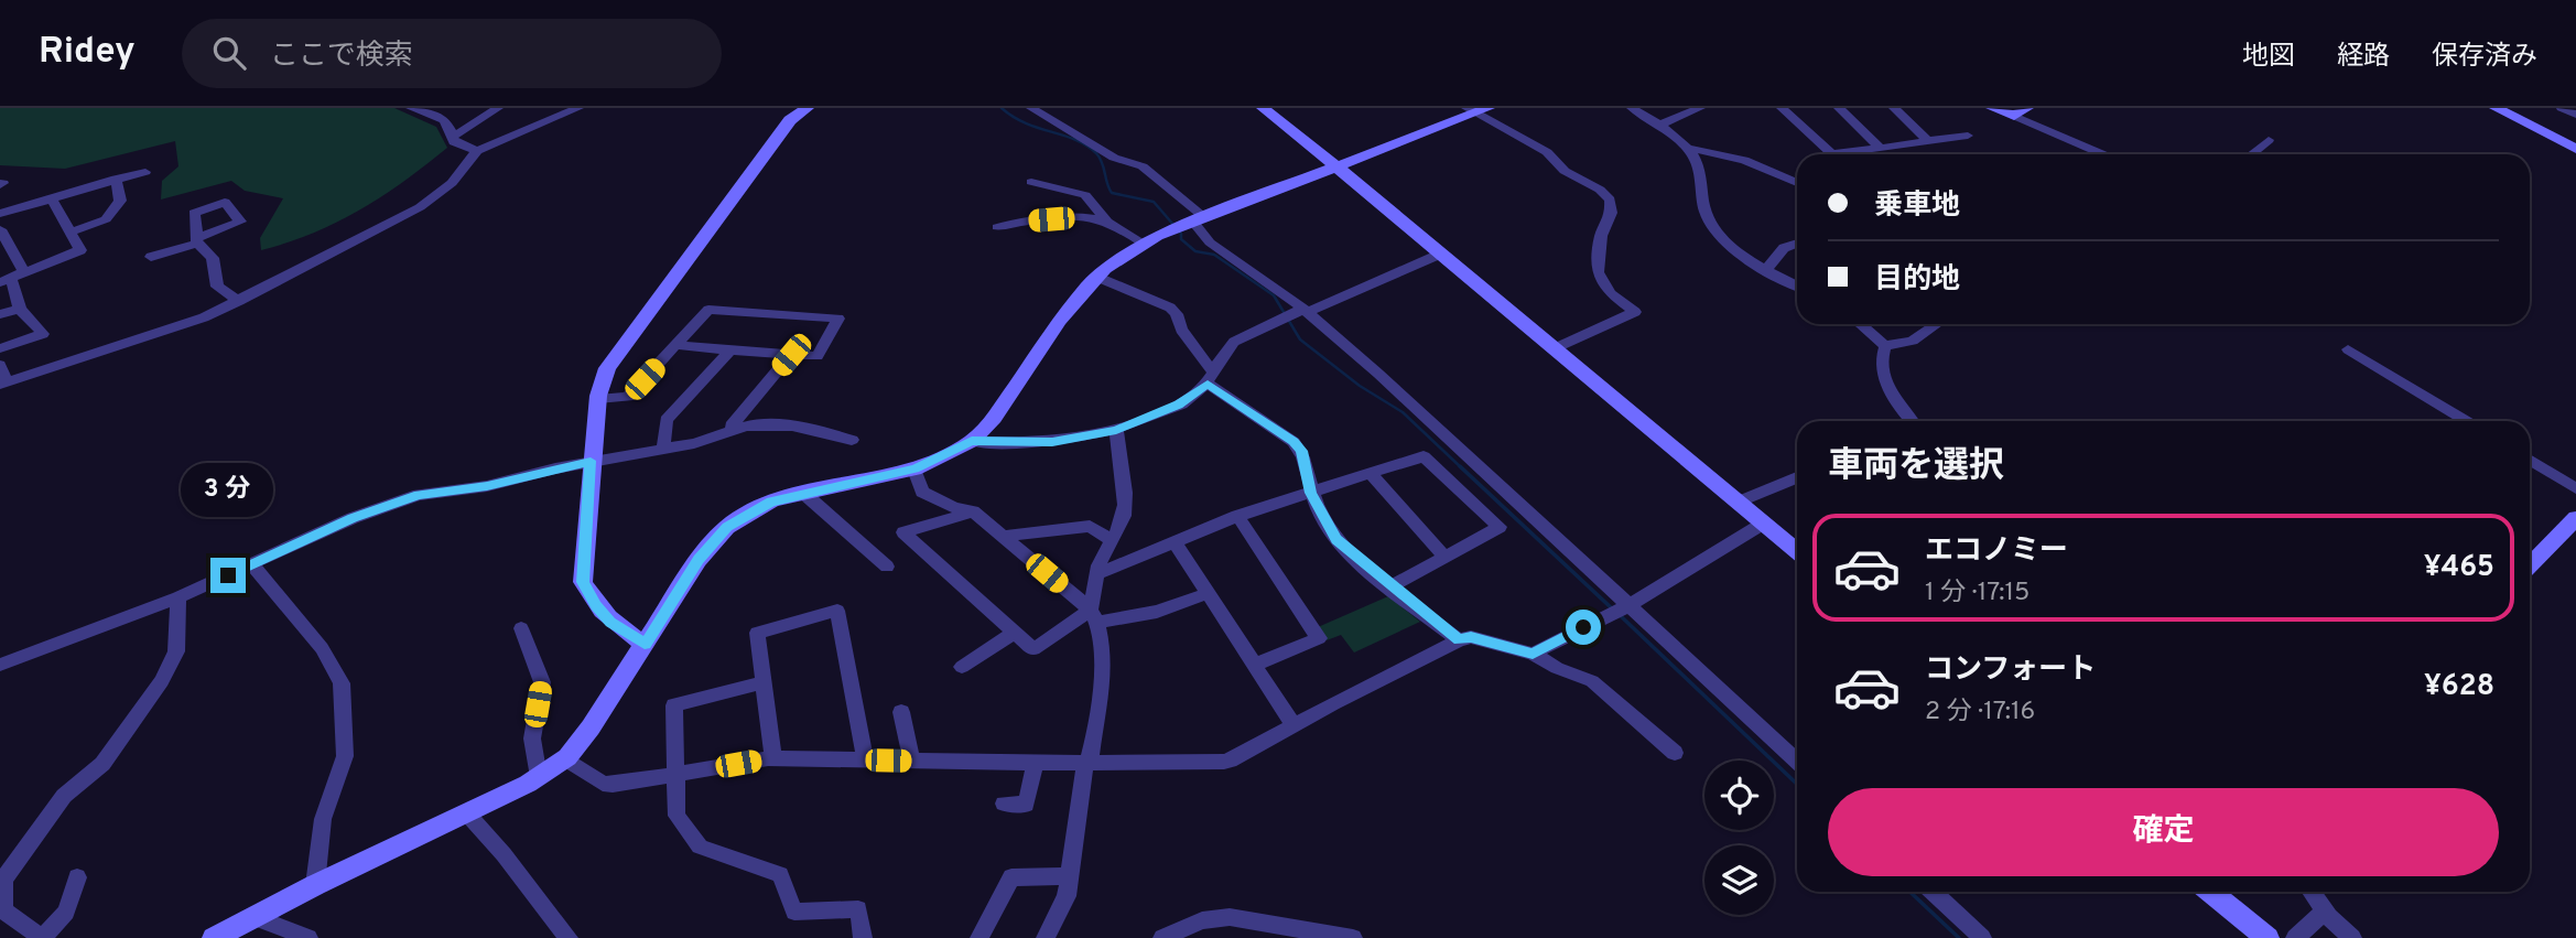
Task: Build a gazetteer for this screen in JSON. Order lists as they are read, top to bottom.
{
  "page": {
    "header": "Ridey",
    "search": "ここで検索",
    "nav": ["地図", "経路", "保存済み"],
    "banner": ["乗車地", "目的地"],
    "heading": "車両を選択",
    "bubble": "3 分",
    "list": [
      {
        "name": "エコノミー",
        "note": "1 分 · 17:15",
        "value": "¥465"
      },
      {
        "name": "コンフォート",
        "note": "2 分 · 17:16",
        "value": "¥628"
      }
    ],
    "buttons": "確定"
  }
}
